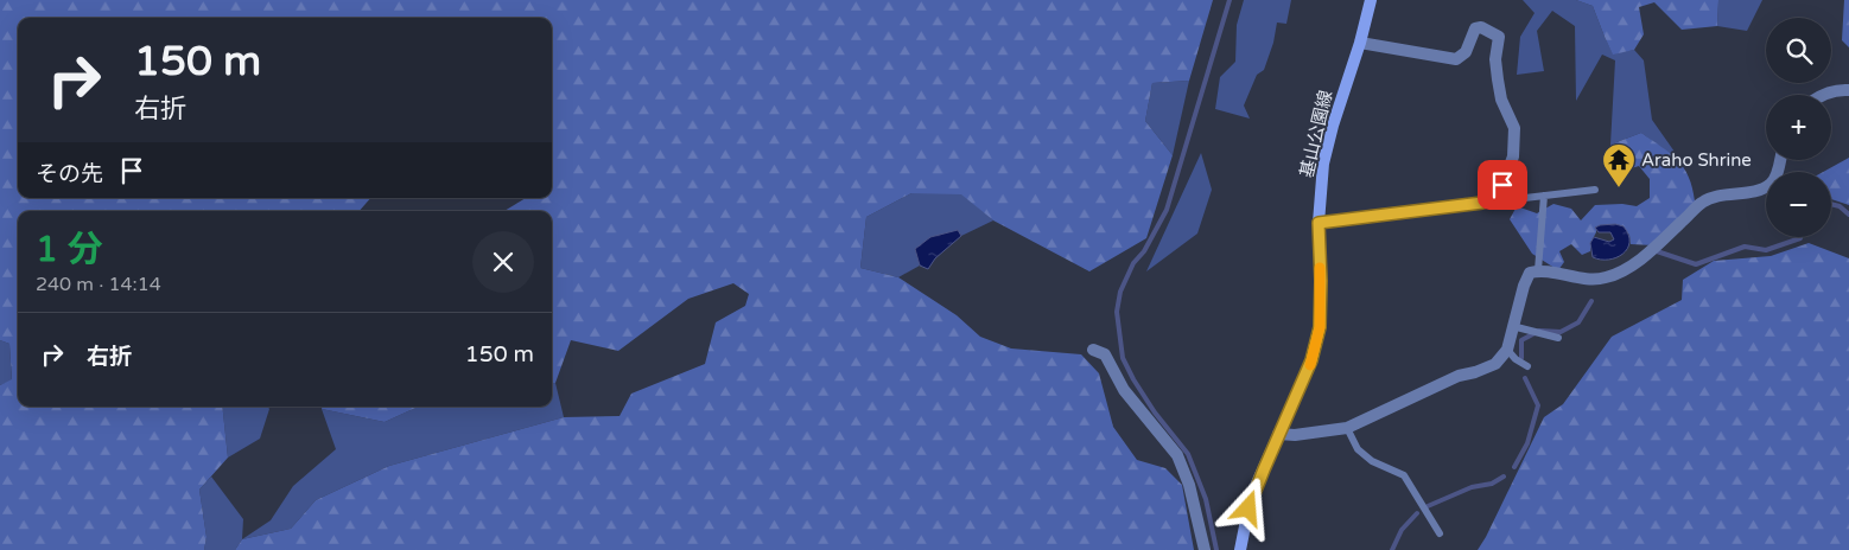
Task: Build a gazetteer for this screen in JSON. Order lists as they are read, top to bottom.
{
  "streets": {
    "main road": ["基山公園線"]
  },
  "places": {
    "temple": ["Araho Shrine"]
  },
  "page": {
    "map_buttons": ["+", "−"],
    "turn": ["150 m", "右折"],
    "then": "その先",
    "heading": ["1 分", "240 m · 14:14"],
    "list": [
      {
        "name": "右折",
        "value": "150 m"
      }
    ]
  }
}
